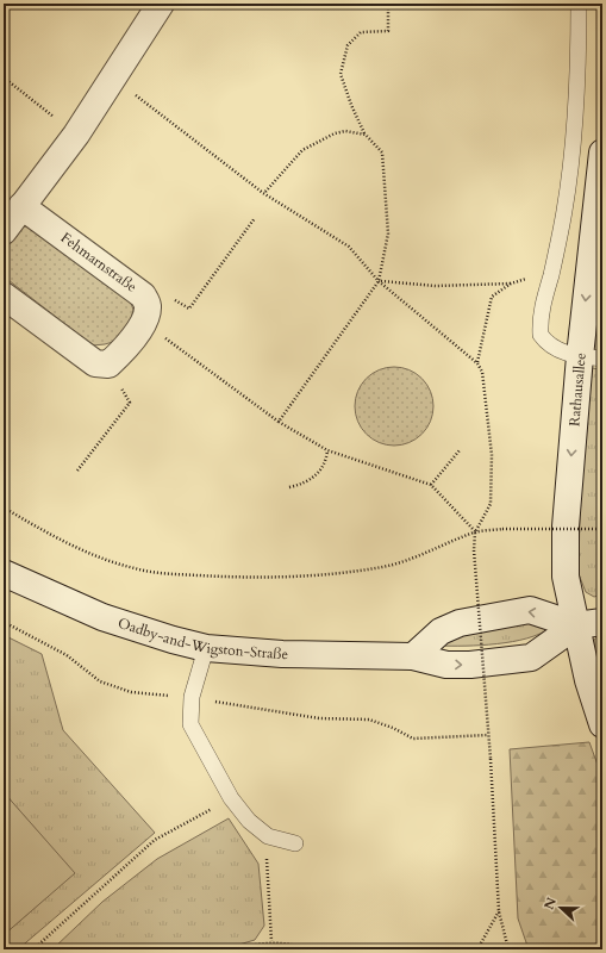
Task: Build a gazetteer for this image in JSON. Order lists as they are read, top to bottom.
{
  "streets": {
    "main road": ["Fehmarnstraße", "Rathausallee", "Oadby-and-Wigston-Straße"]
  },
  "crossings": [
    ["Rathausallee", "Oadby-and-Wigston-Straße"]
  ],
  "one_way": ["Rathausallee"],
  "north": "left"
}
